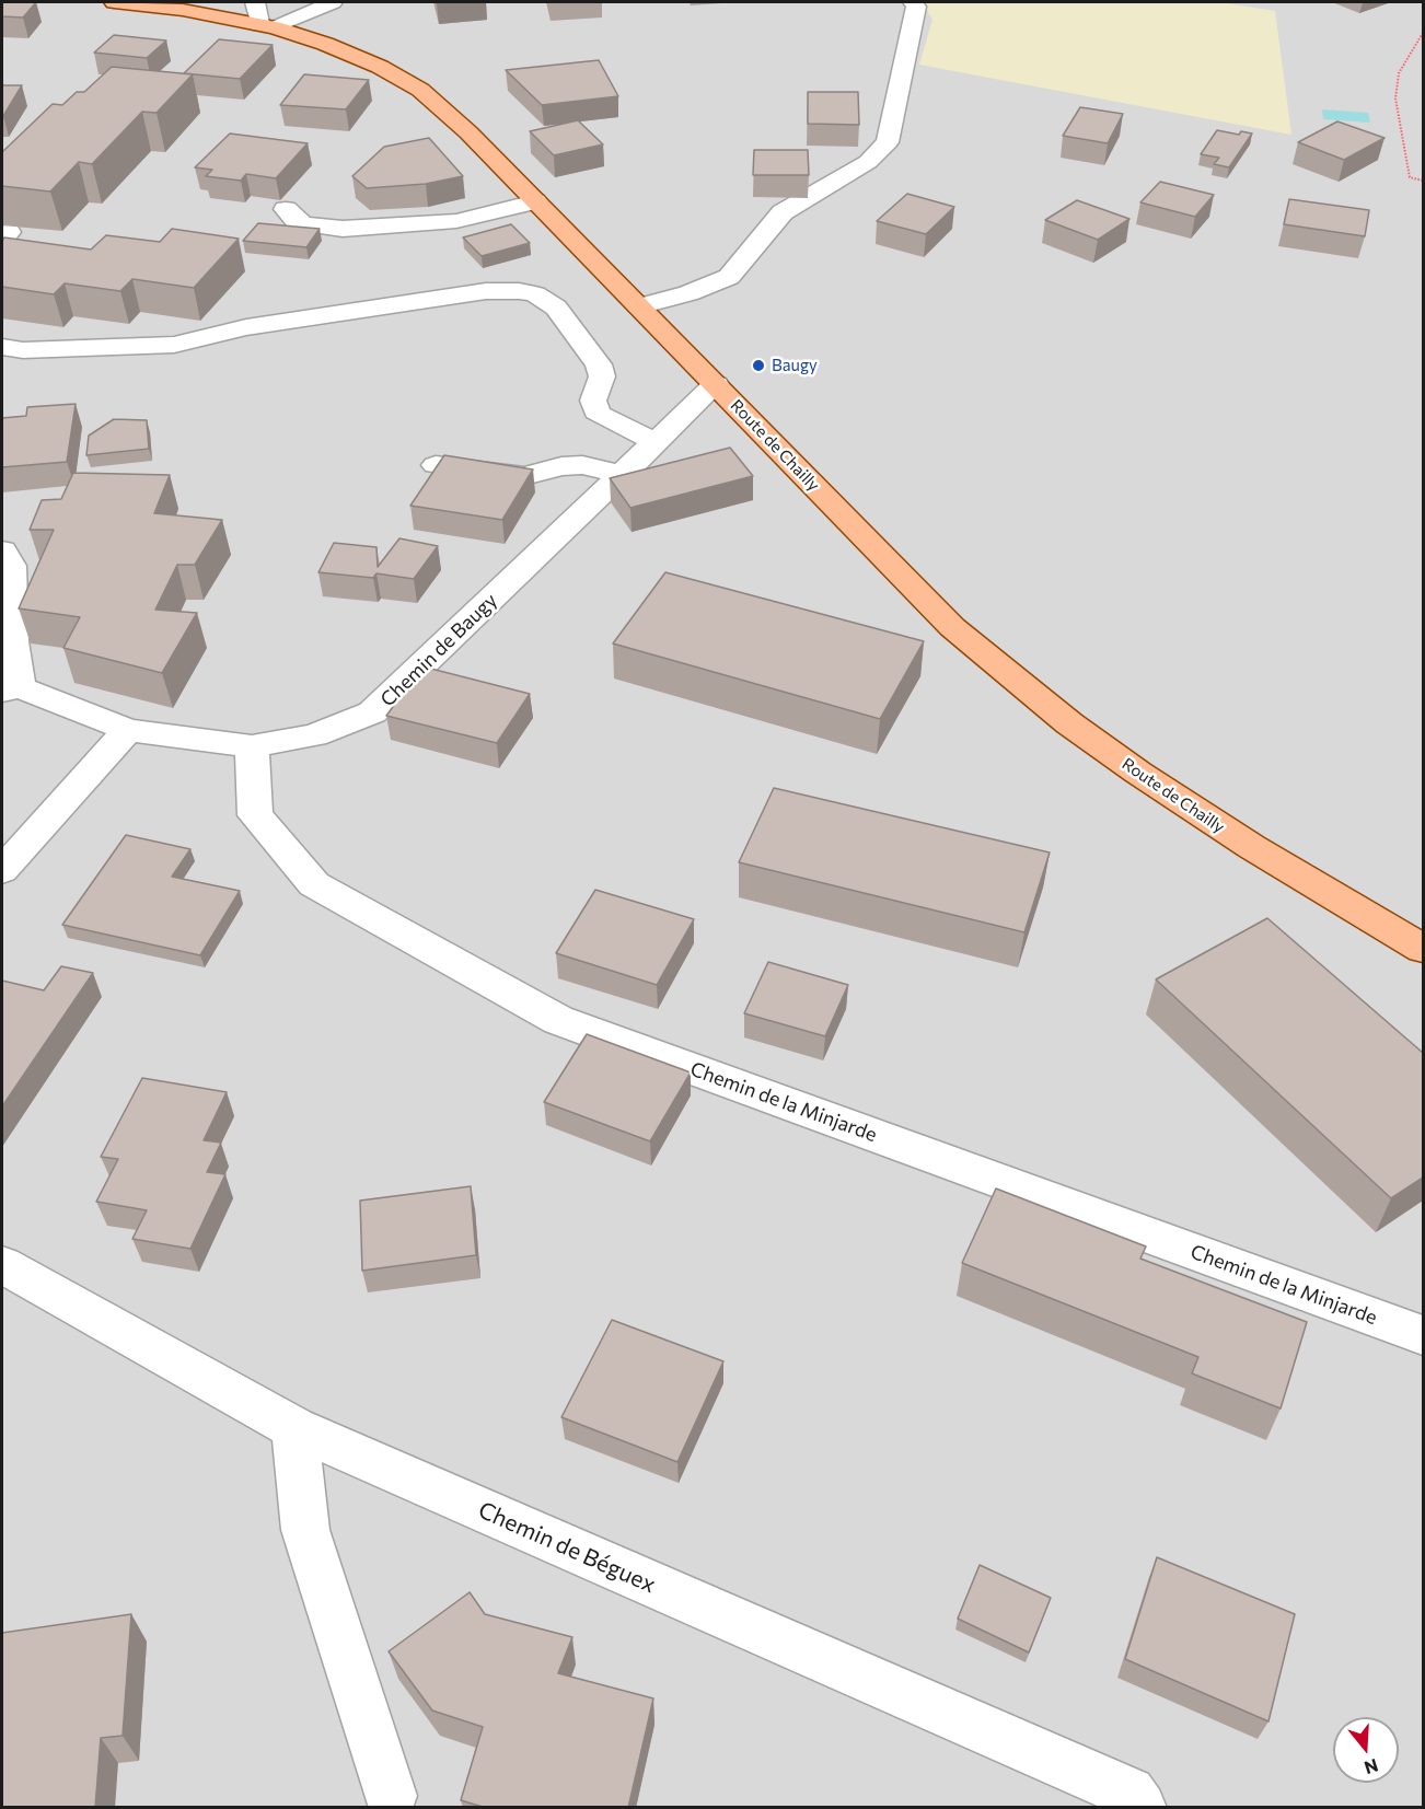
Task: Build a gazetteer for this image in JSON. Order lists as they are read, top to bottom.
{
  "streets": {
    "main road": ["Route de Chailly"],
    "street": ["Chemin de Baugy", "Chemin de la Minjarde", "Chemin de Béguex"]
  },
  "crossings": [
    ["Route de Chailly", "Chemin de Baugy"],
    ["Chemin de Baugy", "Chemin de la Minjarde"]
  ],
  "places": ["Baugy"],
  "north": "bottom"
}
